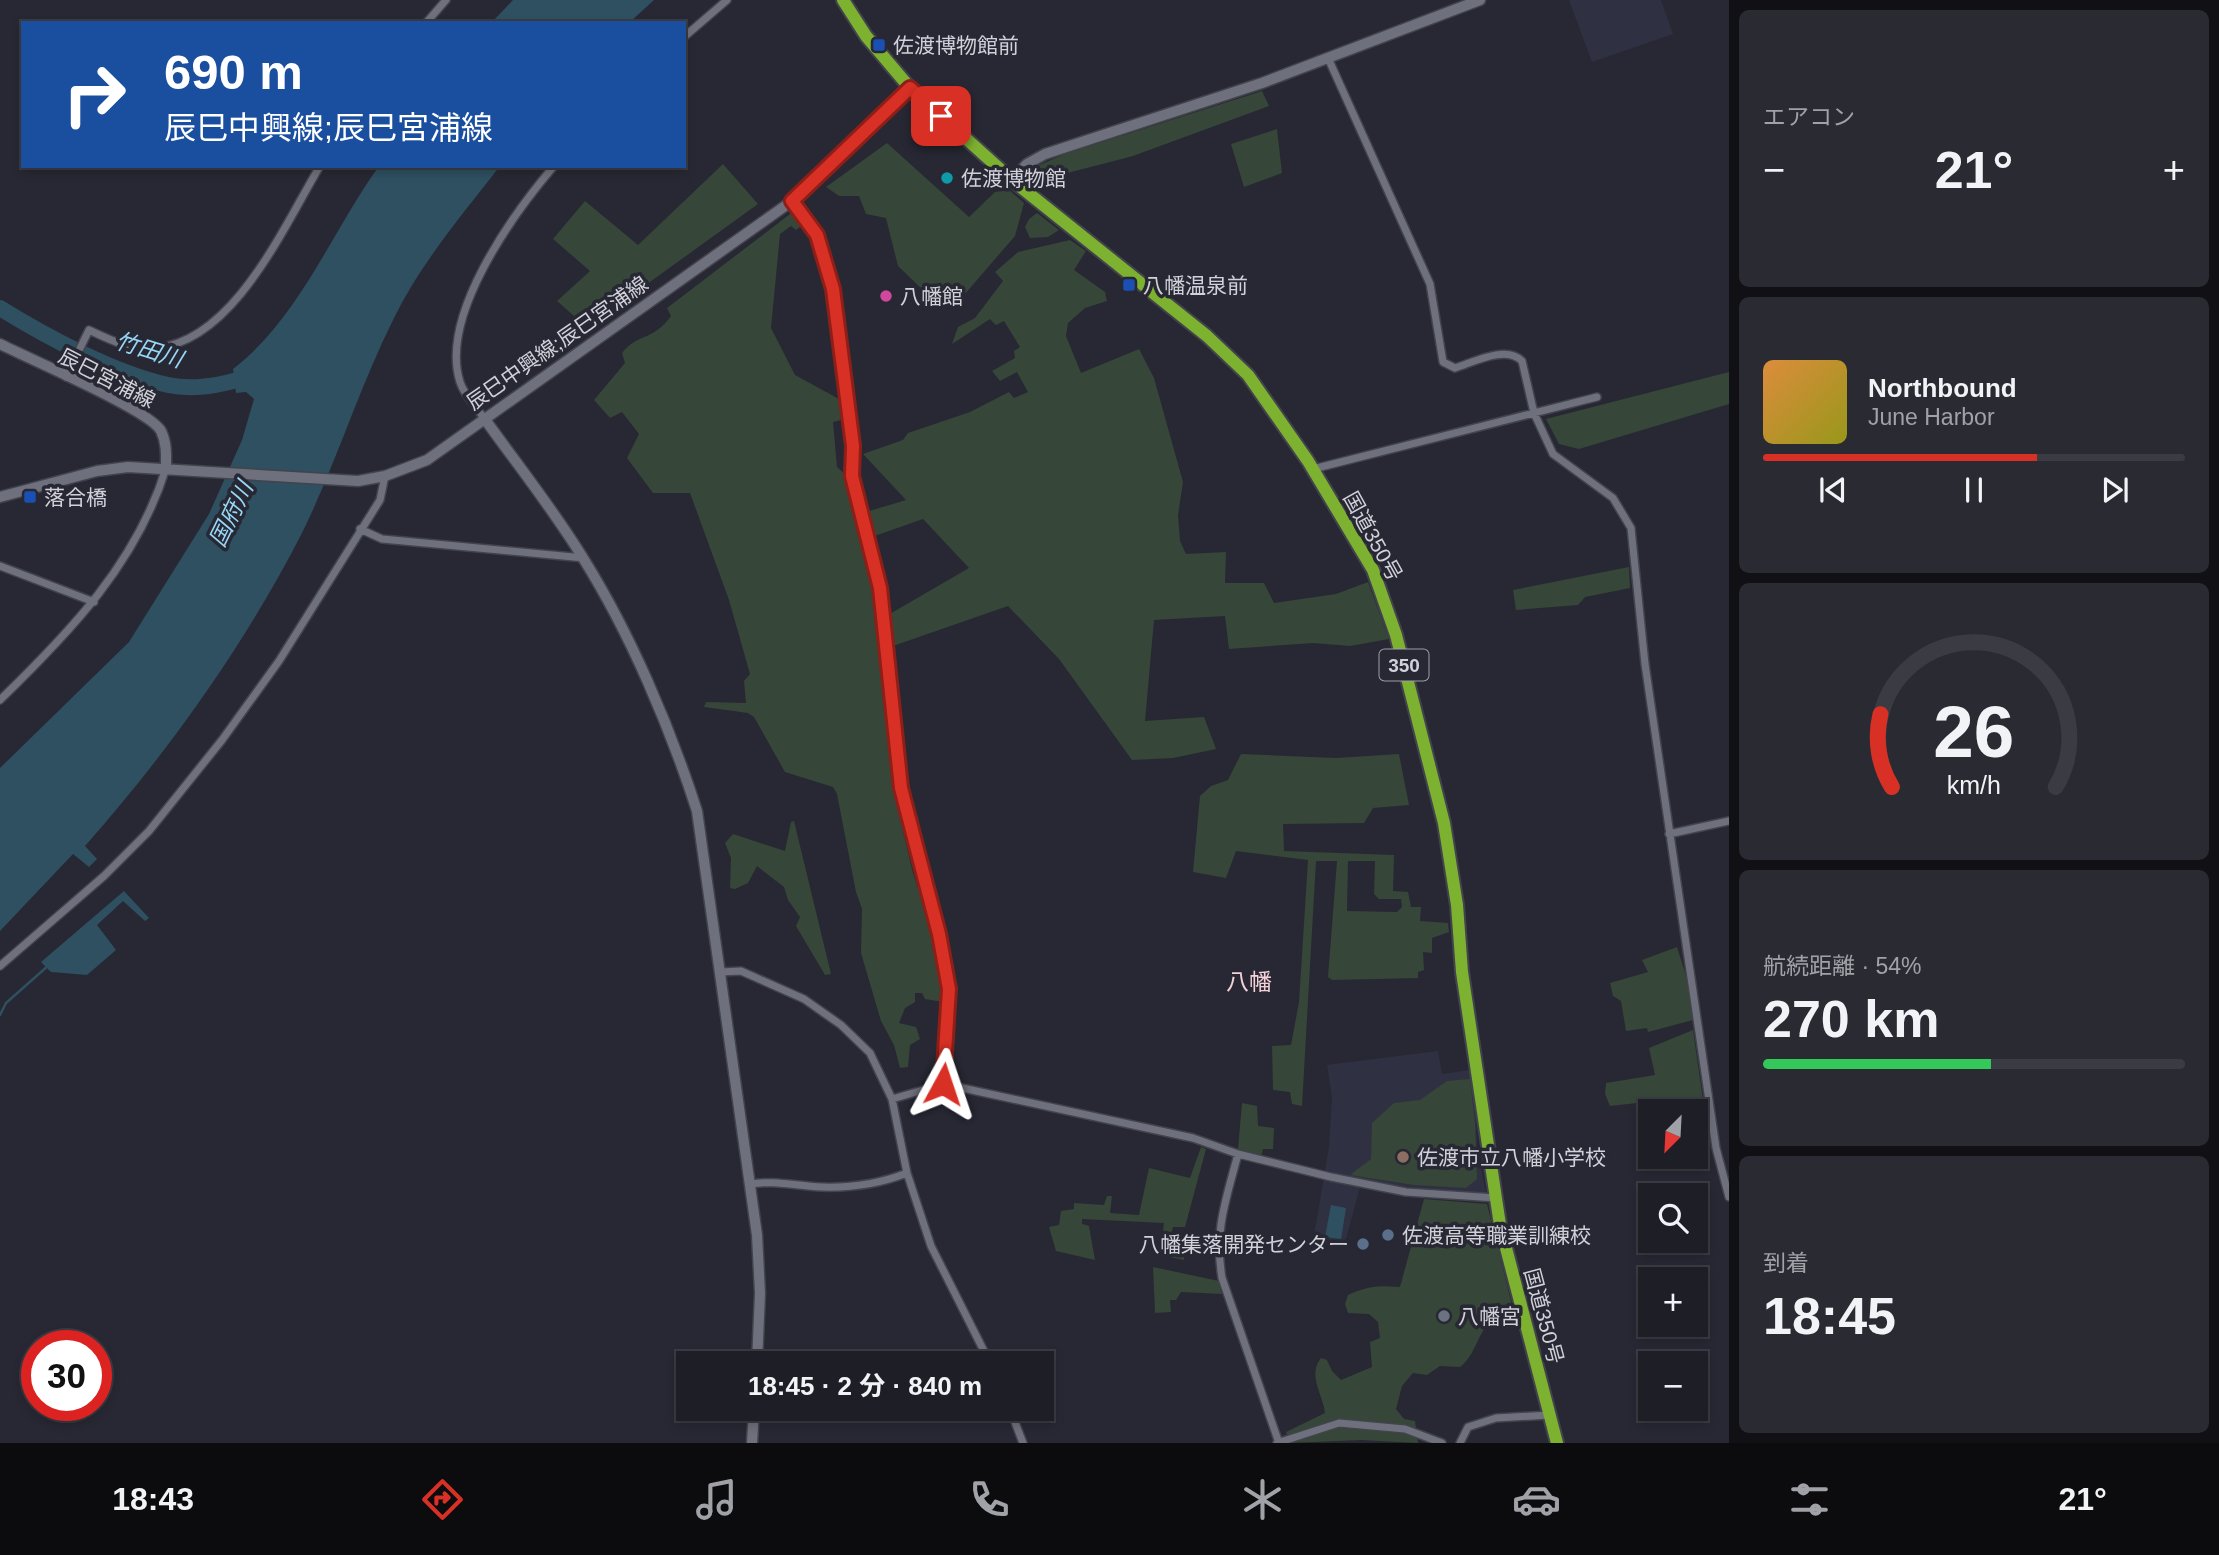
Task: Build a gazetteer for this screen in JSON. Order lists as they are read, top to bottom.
{
  "streets": {
    "highway": ["国道350号", "350"],
    "street": ["辰巳中興線;辰巳宮浦線", "辰巳宮浦線"]
  },
  "crossings": [
    ["辰巳中興線;辰巳宮浦線", "辰巳宮浦線"],
    ["辰巳中興線;辰巳宮浦線", "国道350号"]
  ],
  "districts": ["八幡"],
  "water": ["竹田川", "国府川"],
  "places": {
    "transit": ["佐渡博物館前", "八幡温泉前", "落合橋"],
    "other": [
      "佐渡博物館",
      "八幡館",
      "佐渡市立八幡小学校",
      "佐渡高等職業訓練校",
      "八幡集落開発センター",
      "八幡宮"
    ]
  },
  "north": "bottom left",
  "page": {
    "tile": [
      "エアコン",
      ["航続距離 · 54%", "270 km"],
      ["到着", "18:45"]
    ],
    "turn": ["690 m", "辰巳中興線;辰巳宮浦線"],
    "heat": ["−", "21°", "+"],
    "song": ["Northbound", "June Harbor"],
    "map_buttons": ["+", "−"],
    "limit": "30",
    "trip": "18:45 · 2 分 · 840 m",
    "tabs": ["18:43", "21°"],
    "gauge": ["26", "km/h"]
  }
}
